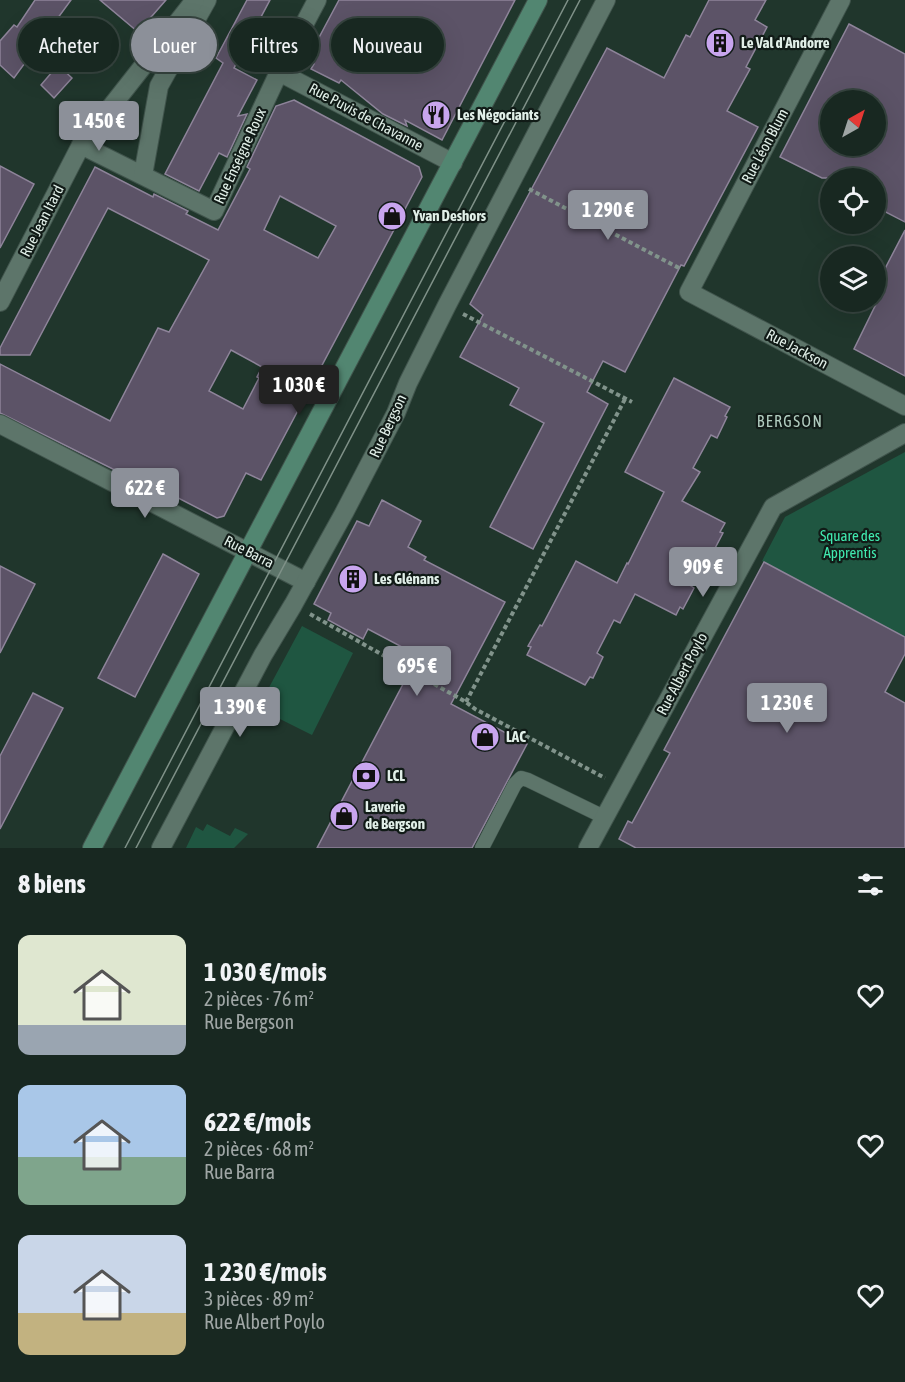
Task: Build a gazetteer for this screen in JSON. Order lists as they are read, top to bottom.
{
  "streets": {
    "street": [
      "Rue Puvis de Chavanne",
      "Rue Léon Blum",
      "Rue Enseigne Roux",
      "Rue Jean Itard",
      "Rue Jackson",
      "Rue Bergson",
      "Rue Barra",
      "Rue Albert Poylo"
    ]
  },
  "crossings": [
    ["Rue Puvis de Chavanne", "Rue Enseigne Roux"],
    ["Rue Léon Blum", "Rue Jackson"],
    ["Rue Enseigne Roux", "Rue Jean Itard"],
    ["Rue Bergson", "Rue Barra"]
  ],
  "districts": ["BERGSON"],
  "parks": ["Square des Apprentis"],
  "places": {
    "building": ["Le Val d'Andorre", "Les Glénans"],
    "restaurant": ["Les Négociants"],
    "shop": ["Yvan Deshors", "LAC", "Laverie de Bergson"],
    "bank": ["LCL"]
  },
  "north": "top right",
  "page": {
    "chip": [
      "Acheter",
      "Louer",
      "Filtres",
      "Nouveau"
    ],
    "price": [
      "1 450 €",
      "1 290 €",
      "1 030 €",
      "622 €",
      "909 €",
      "695 €",
      "1 230 €",
      "1 390 €"
    ],
    "heading": "8 biens",
    "list": [
      {
        "name": "1 030 €/mois",
        "note": "2 pièces · 76 m² · Rue Bergson"
      },
      {
        "name": "622 €/mois",
        "note": "2 pièces · 68 m² · Rue Barra"
      },
      {
        "name": "1 230 €/mois",
        "note": "3 pièces · 89 m² · Rue Albert Poylo"
      }
    ]
  }
}
